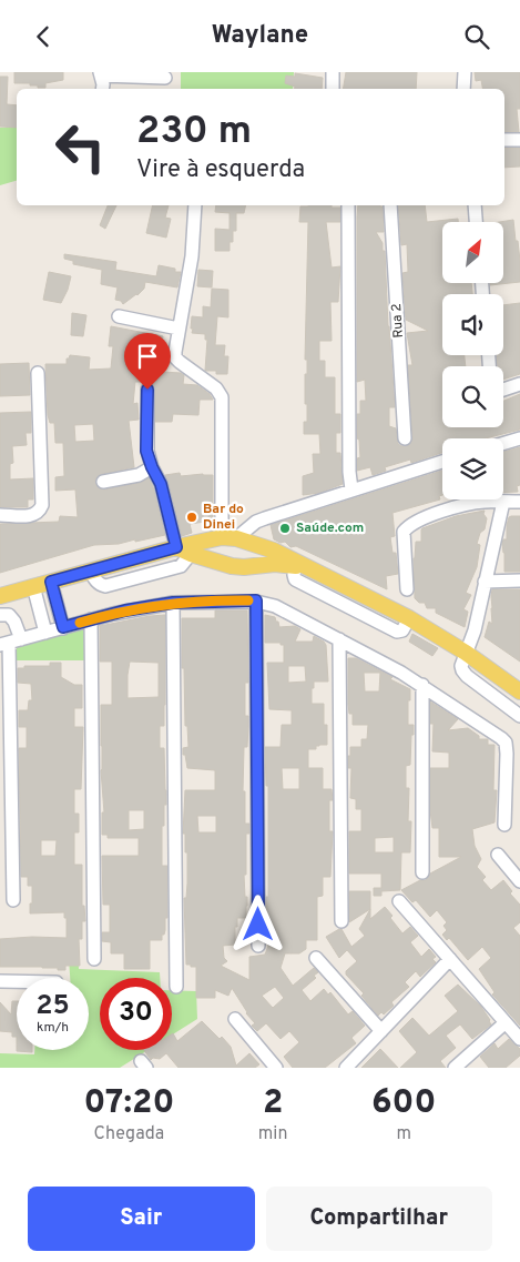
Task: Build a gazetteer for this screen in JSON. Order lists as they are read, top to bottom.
{
  "streets": {
    "street": ["Rua 2"]
  },
  "places": ["Bar do Dinei", "Saúde.com"],
  "north": "top right",
  "page": {
    "header": "Waylane",
    "turn": ["230 m", "Vire à esquerda"],
    "speed": "25 km/h",
    "limit": "30",
    "eta": [
      "07:20",
      "Chegada",
      "2",
      "min",
      "600",
      "m"
    ],
    "buttons": ["Sair", "Compartilhar"]
  }
}
